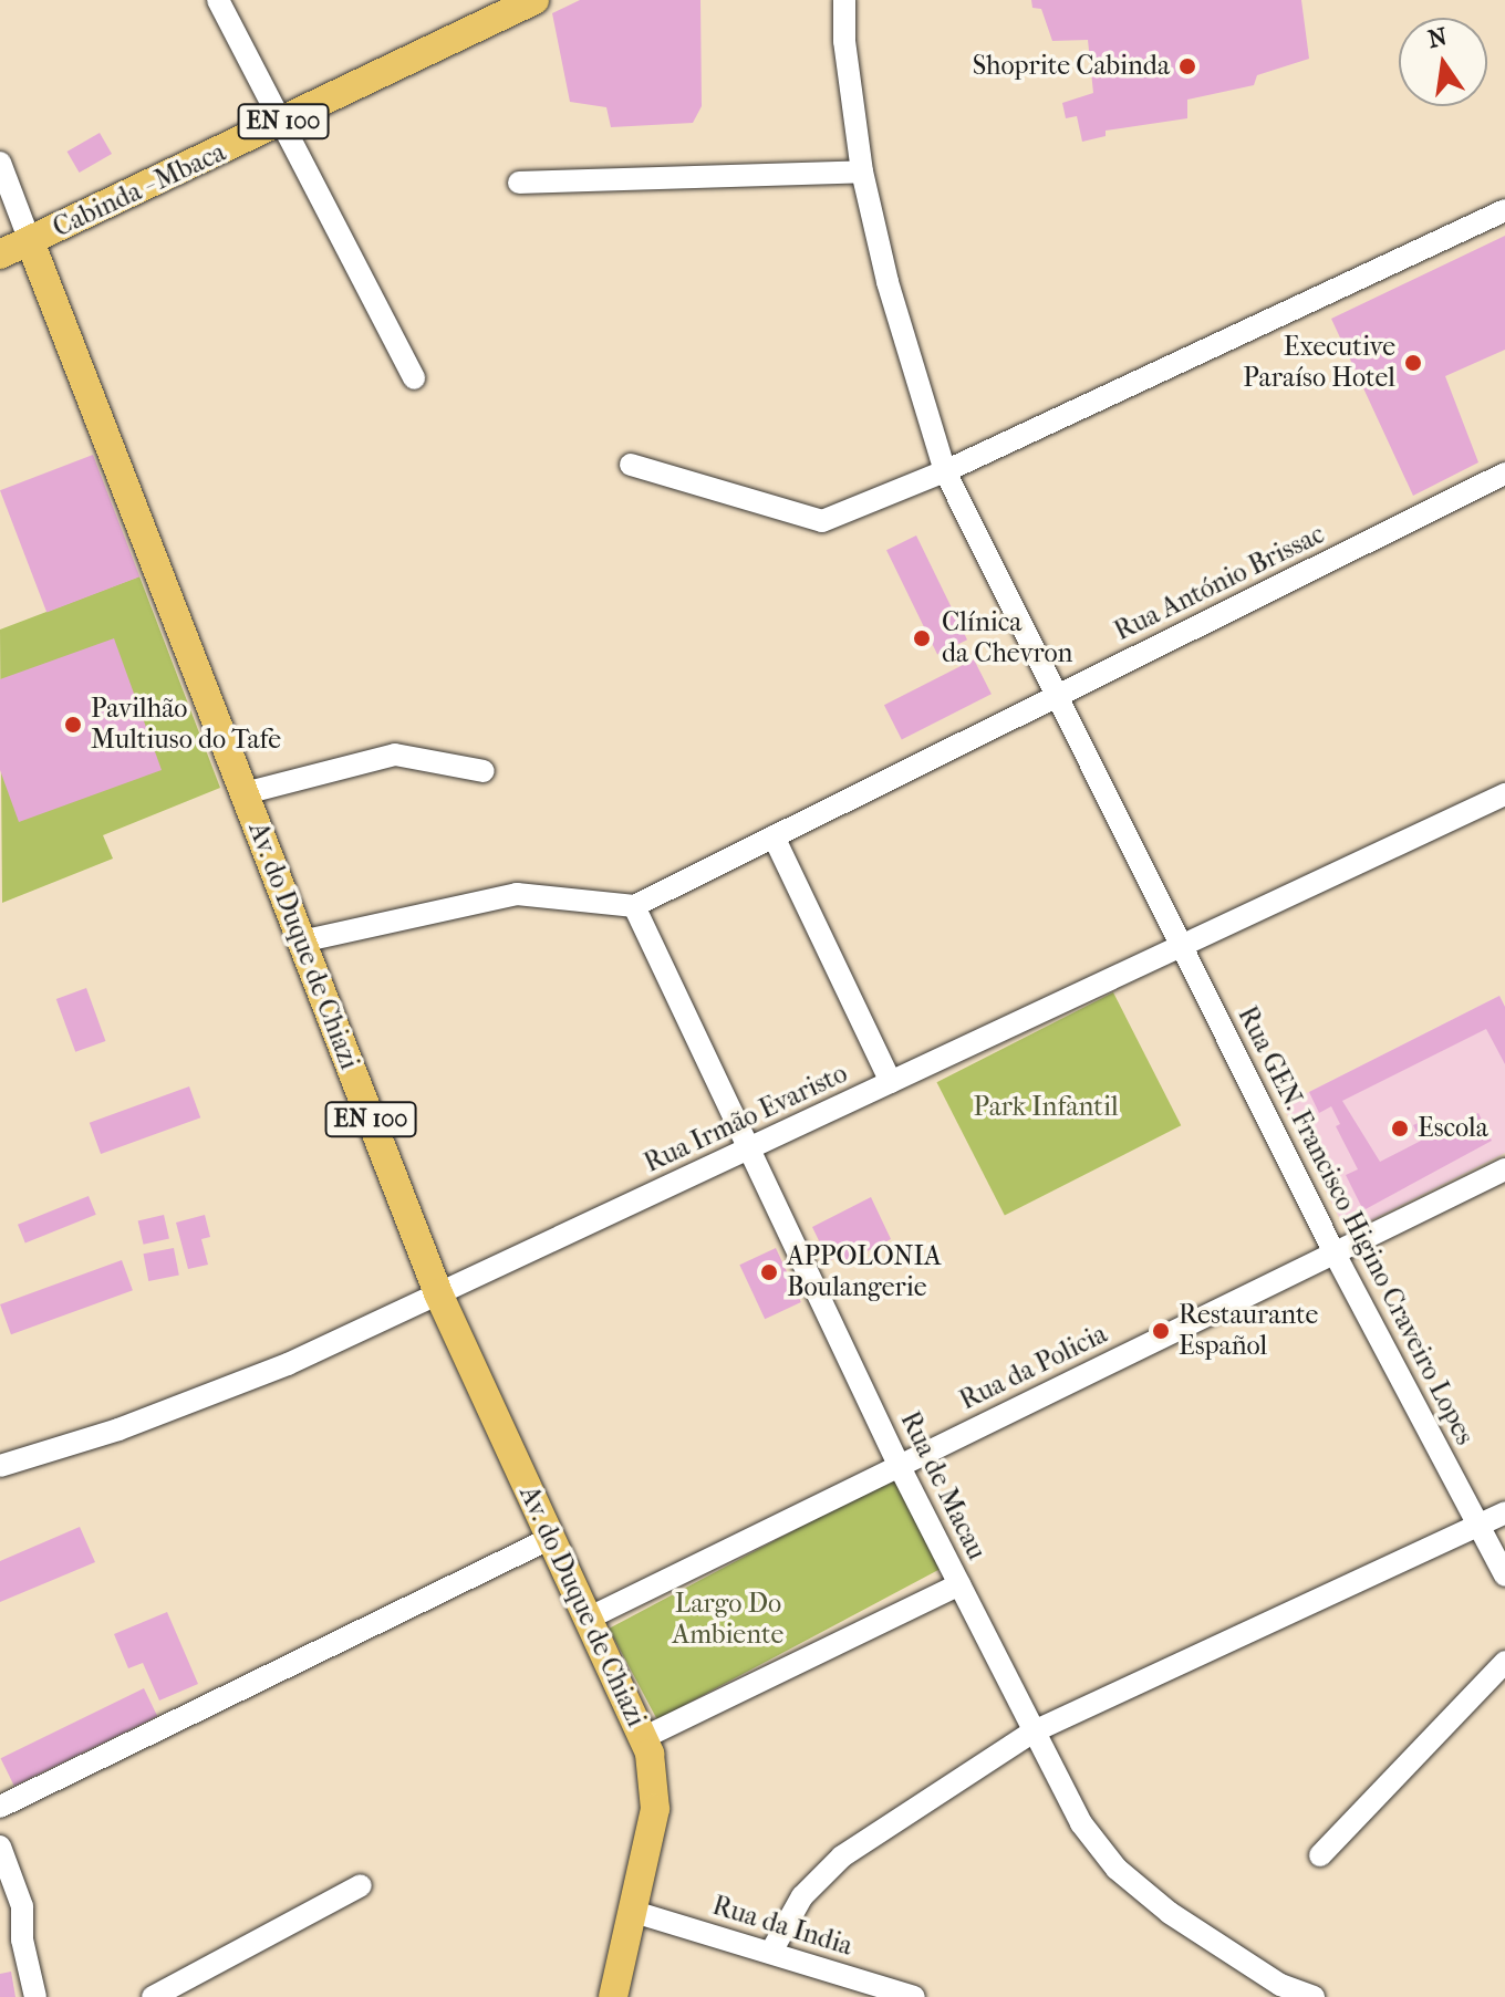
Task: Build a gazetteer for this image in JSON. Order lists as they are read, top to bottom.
{
  "streets": {
    "main road": ["EN 100", "Cabinda - Mbaca", "Av. do Duque de Chiazi"],
    "street": [
      "Rua António Brissac",
      "Rua Irmão Evaristo",
      "Rua GEN. Francisco Higino Craveiro Lopes",
      "Rua da Policia",
      "Rua de Macau",
      "Rua da India"
    ]
  },
  "crossings": [
    ["Cabinda - Mbaca", "Av. do Duque de Chiazi"],
    ["Rua António Brissac", "Rua GEN. Francisco Higino Craveiro Lopes"],
    ["Rua António Brissac", "Rua de Macau"],
    ["Av. do Duque de Chiazi", "Rua Irmão Evaristo"],
    ["Av. do Duque de Chiazi", "Rua da Policia"],
    ["Av. do Duque de Chiazi", "Rua da India"],
    ["Rua Irmão Evaristo", "Rua GEN. Francisco Higino Craveiro Lopes"],
    ["Rua Irmão Evaristo", "Rua de Macau"],
    ["Rua GEN. Francisco Higino Craveiro Lopes", "Rua da Policia"],
    ["Rua da Policia", "Rua de Macau"]
  ],
  "parks": ["Park Infantil", "Largo Do Ambiente"],
  "places": [
    "Shoprite Cabinda",
    "Executive Paraíso Hotel",
    "Clínica da Chevron",
    "Pavilhão Multiuso do Tafe",
    "Escola",
    "APPOLONIA Boulangerie",
    "Restaurante Español"
  ],
  "north": "top"
}
